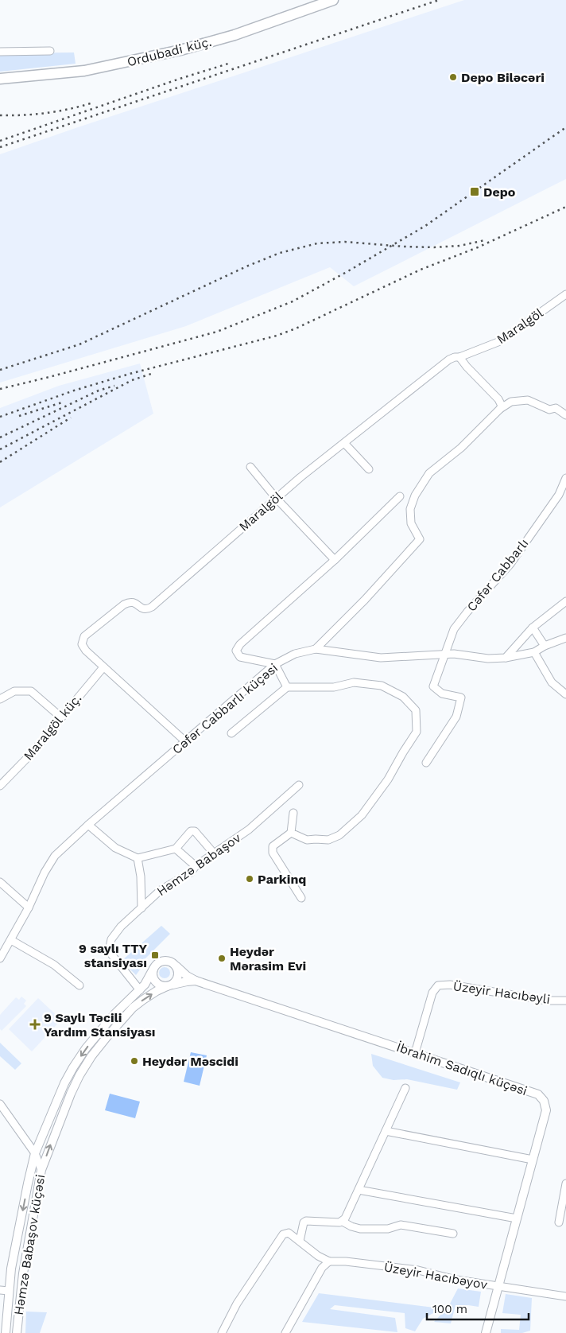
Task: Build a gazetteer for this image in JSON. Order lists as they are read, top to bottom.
{
  "streets": {
    "main road": ["Ordubadi küç."],
    "street": [
      "Maralgöl",
      "Cəfər Cabbarlı",
      "Cəfər Cabbarlı küçəsi",
      "Maralgöl küç.",
      "Həmzə Babaşov",
      "Üzeyir Hacıbəyli",
      "İbrahim Sadıqlı küçəsi",
      "Həmzə Babaşov küçəsi",
      "Üzeyir Hacıbəyov"
    ]
  },
  "crossings": [
    ["Maralgöl", "Cəfər Cabbarlı küçəsi"],
    ["Maralgöl", "Maralgöl küç."],
    ["Cəfər Cabbarlı", "Cəfər Cabbarlı küçəsi"],
    ["Üzeyir Hacıbəyli", "İbrahim Sadıqlı küçəsi"],
    ["İbrahim Sadıqlı küçəsi", "Həmzə Babaşov küçəsi"],
    ["İbrahim Sadıqlı küçəsi", "Üzeyir Hacıbəyov"]
  ],
  "places": {
    "other": [
      "Depo Biləcəri",
      "Parkinq",
      "Heydər Mərasim Evi",
      "Heydər Məscidi"
    ],
    "transit": ["Depo", "9 saylı TTY stansiyası"],
    "health": ["9 Saylı Təcili Yardım Stansiyası"]
  },
  "scale_bar": "100 m"
}
